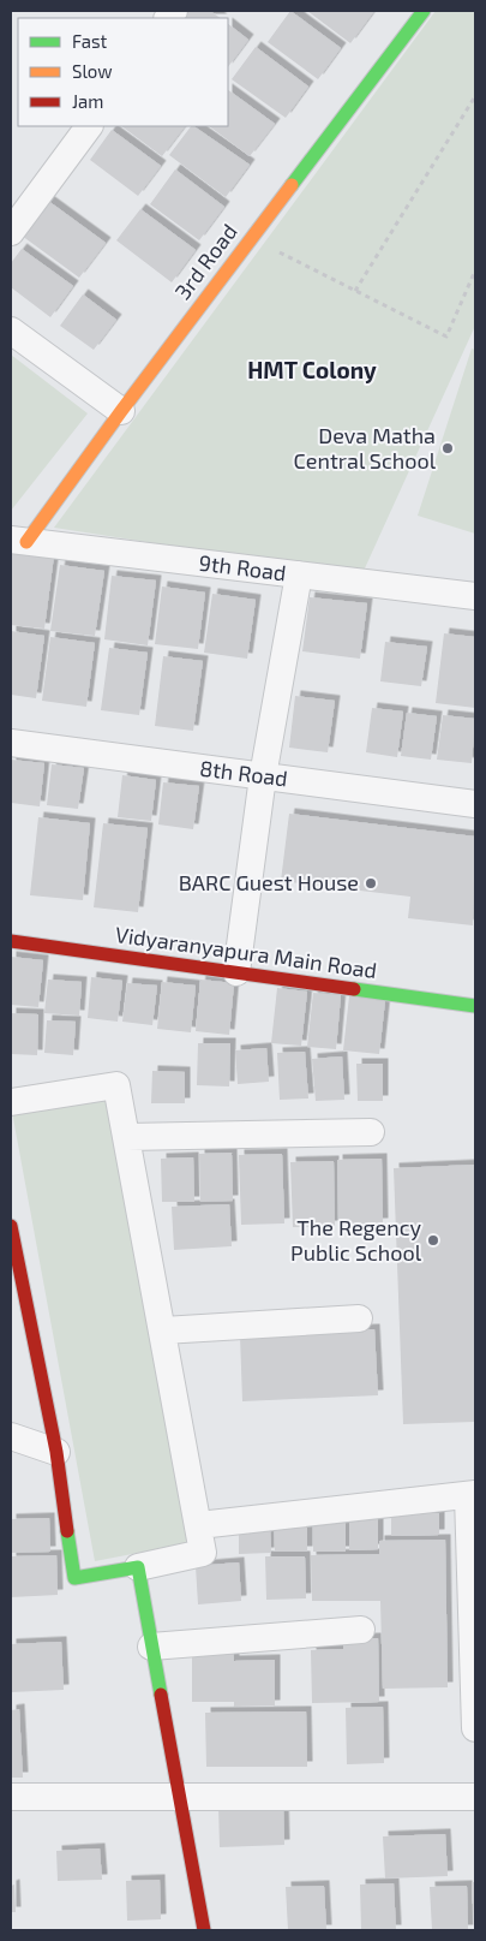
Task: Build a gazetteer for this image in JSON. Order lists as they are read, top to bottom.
{
  "streets": {
    "street": [
      "3rd Road",
      "9th Road",
      "8th Road",
      "Vidyaranyapura Main Road"
    ]
  },
  "crossings": [
    ["3rd Road", "9th Road"]
  ],
  "districts": ["HMT Colony"],
  "places": ["Deva Matha Central School", "BARC Guest House", "The Regency Public School"],
  "legend": ["Fast", "Slow", "Jam"]
}
